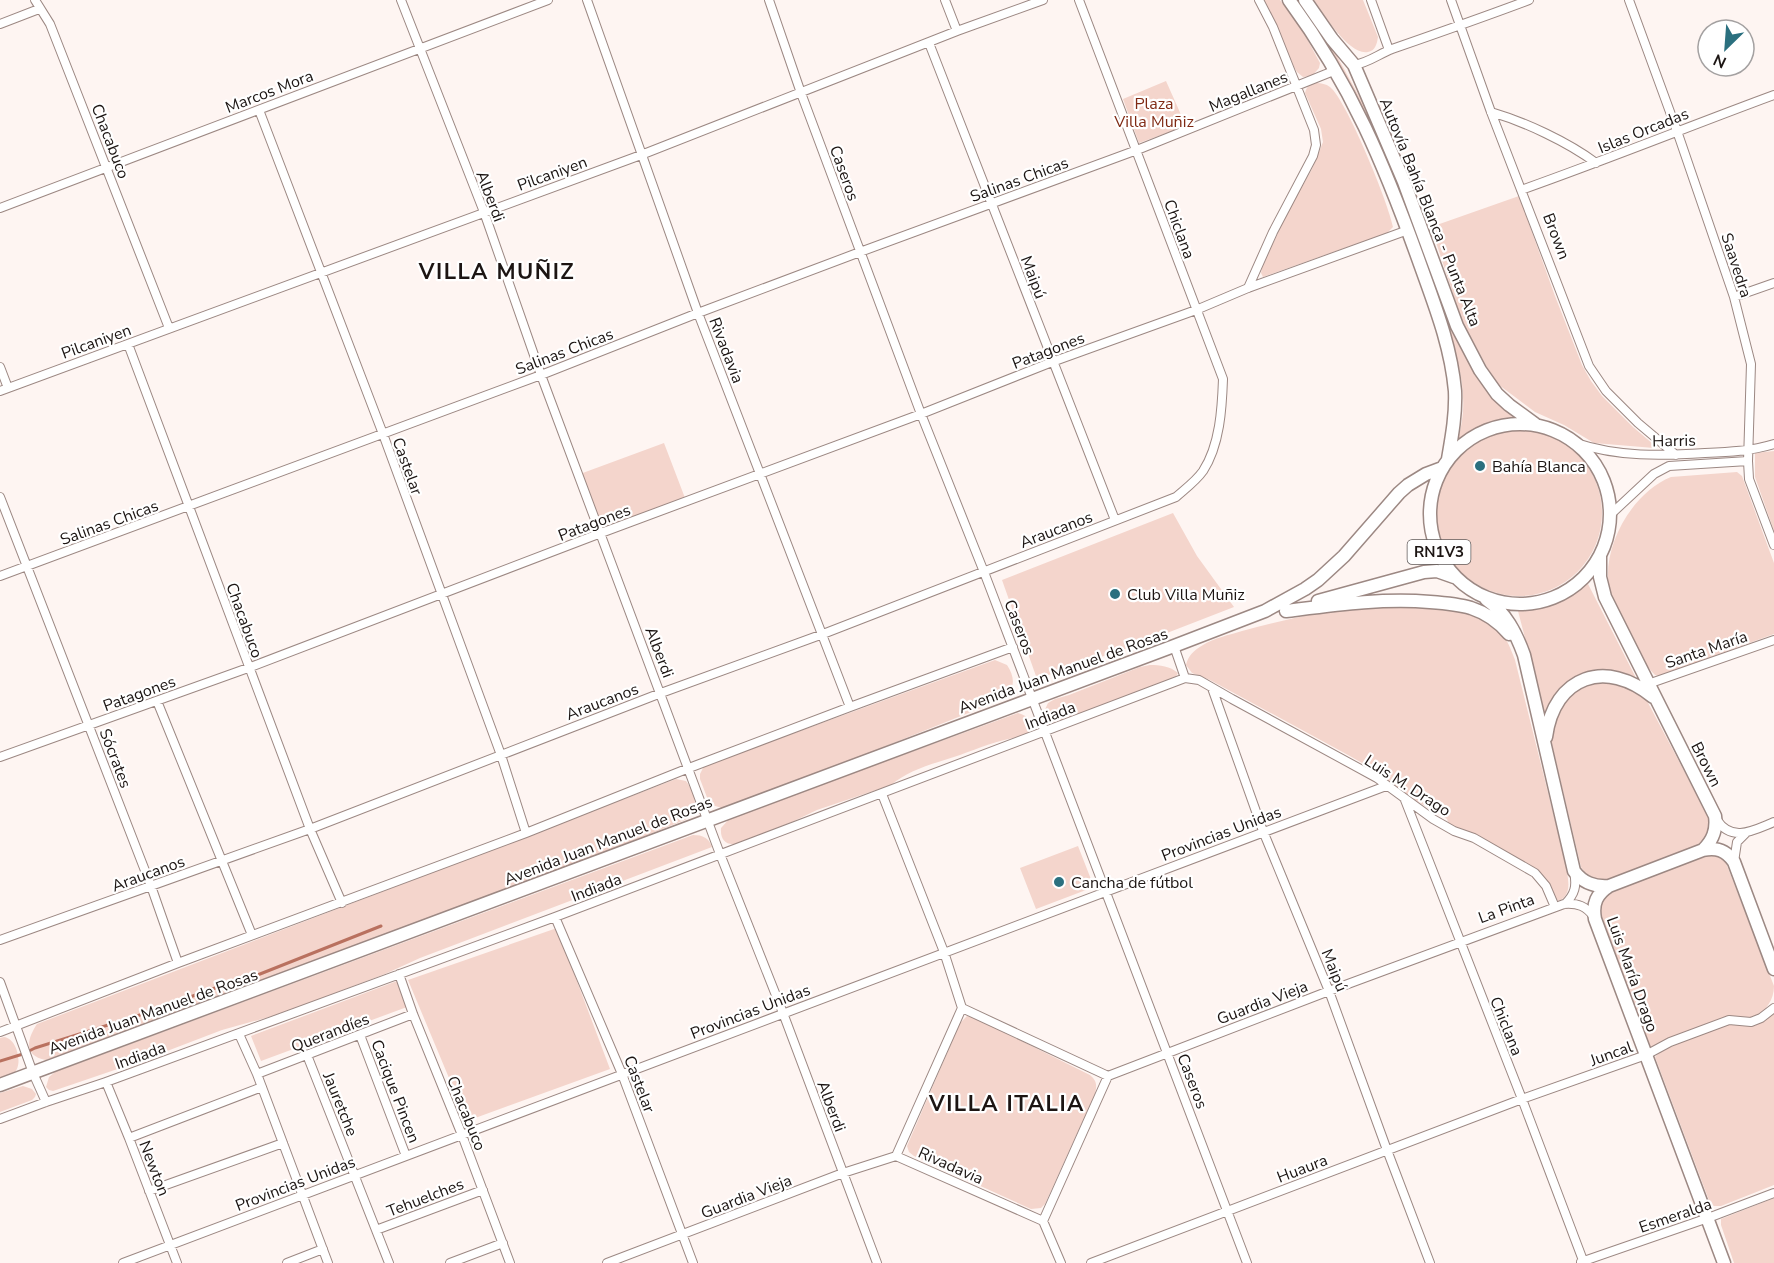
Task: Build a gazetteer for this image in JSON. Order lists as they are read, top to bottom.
{
  "streets": {
    "main road": [
      "Autovía Bahía Blanca - Punta Alta",
      "Brown",
      "RN1V3",
      "Avenida Juan Manuel de Rosas",
      "Luis María Drago"
    ],
    "street": [
      "Marcos Mora",
      "Magallanes",
      "Islas Orcadas",
      "Chacabuco",
      "Pilcaniyen",
      "Caseros",
      "Salinas Chicas",
      "Alberdi",
      "Chiclana",
      "Saavedra",
      "Maipú",
      "Rivadavia",
      "Patagones",
      "Harris",
      "Castelar",
      "Araucanos",
      "Santa María",
      "Indiada",
      "Sócrates",
      "Luis M. Drago",
      "Provincias Unidas",
      "La Pinta",
      "Guardia Vieja",
      "Querandíes",
      "Juncal",
      "Cacique Pincen",
      "Jauretche",
      "Newton",
      "Huaura",
      "Tehuelches",
      "Esmeralda"
    ]
  },
  "crossings": [
    ["Marcos Mora", "Chacabuco"],
    ["Marcos Mora", "Alberdi"],
    ["Marcos Mora", "Castelar"],
    ["Magallanes", "Salinas Chicas"],
    ["Magallanes", "Autovía Bahía Blanca - Punta Alta"],
    ["Magallanes", "Chiclana"],
    ["Islas Orcadas", "Brown"],
    ["Islas Orcadas", "Saavedra"],
    ["Chacabuco", "Pilcaniyen"],
    ["Chacabuco", "Salinas Chicas"],
    ["Chacabuco", "Patagones"],
    ["Chacabuco", "Araucanos"],
    ["Chacabuco", "Indiada"],
    ["Chacabuco", "Provincias Unidas"],
    ["Chacabuco", "Querandíes"],
    ["Chacabuco", "Tehuelches"],
    ["Pilcaniyen", "Caseros"],
    ["Pilcaniyen", "Alberdi"],
    ["Pilcaniyen", "Maipú"],
    ["Pilcaniyen", "Rivadavia"],
    ["Pilcaniyen", "Castelar"],
    ["Caseros", "Salinas Chicas"],
    ["Caseros", "Patagones"],
    ["Caseros", "Araucanos"],
    ["Caseros", "Avenida Juan Manuel de Rosas"],
    ["Caseros", "Indiada"],
    ["Caseros", "Provincias Unidas"],
    ["Caseros", "Guardia Vieja"],
    ["Caseros", "Huaura"],
    ["Salinas Chicas", "Alberdi"],
    ["Salinas Chicas", "Chiclana"],
    ["Salinas Chicas", "Maipú"],
    ["Salinas Chicas", "Rivadavia"],
    ["Salinas Chicas", "Castelar"],
    ["Salinas Chicas", "Sócrates"],
    ["Alberdi", "Patagones"],
    ["Alberdi", "Araucanos"],
    ["Alberdi", "Avenida Juan Manuel de Rosas"],
    ["Alberdi", "Indiada"],
    ["Alberdi", "Provincias Unidas"],
    ["Alberdi", "Guardia Vieja"],
    ["Autovía Bahía Blanca - Punta Alta", "Brown"],
    ["Autovía Bahía Blanca - Punta Alta", "Harris"],
    ["Autovía Bahía Blanca - Punta Alta", "RN1V3"],
    ["Autovía Bahía Blanca - Punta Alta", "Avenida Juan Manuel de Rosas"],
    ["Chiclana", "Patagones"],
    ["Chiclana", "Araucanos"],
    ["Chiclana", "Luis M. Drago"],
    ["Chiclana", "La Pinta"],
    ["Chiclana", "Guardia Vieja"],
    ["Chiclana", "Juncal"],
    ["Chiclana", "Huaura"],
    ["Chiclana", "Esmeralda"],
    ["Brown", "Harris"],
    ["Brown", "RN1V3"],
    ["Brown", "Santa María"],
    ["Brown", "Avenida Juan Manuel de Rosas"],
    ["Brown", "Luis María Drago"],
    ["Saavedra", "Harris"],
    ["Maipú", "Patagones"],
    ["Maipú", "Araucanos"],
    ["Maipú", "Luis M. Drago"],
    ["Maipú", "Provincias Unidas"],
    ["Maipú", "Guardia Vieja"],
    ["Maipú", "Huaura"],
    ["Rivadavia", "Patagones"],
    ["Rivadavia", "Araucanos"],
    ["Rivadavia", "Guardia Vieja"],
    ["Patagones", "Castelar"],
    ["Patagones", "Sócrates"],
    ["Harris", "RN1V3"],
    ["Harris", "Avenida Juan Manuel de Rosas"],
    ["Castelar", "Araucanos"],
    ["Castelar", "Indiada"],
    ["Castelar", "Provincias Unidas"],
    ["Castelar", "Guardia Vieja"],
    ["Araucanos", "Sócrates"],
    ["RN1V3", "Avenida Juan Manuel de Rosas"],
    ["Indiada", "Luis M. Drago"],
    ["Indiada", "Newton"],
    ["Luis M. Drago", "Provincias Unidas"],
    ["Luis M. Drago", "La Pinta"],
    ["Provincias Unidas", "Cacique Pincen"],
    ["Provincias Unidas", "Jauretche"],
    ["Provincias Unidas", "Newton"],
    ["La Pinta", "Guardia Vieja"],
    ["Luis María Drago", "Juncal"],
    ["Luis María Drago", "Esmeralda"],
    ["Querandíes", "Cacique Pincen"],
    ["Querandíes", "Jauretche"],
    ["Juncal", "Huaura"],
    ["Jauretche", "Tehuelches"]
  ],
  "districts": ["VILLA MUÑIZ", "VILLA ITALIA"],
  "parks": ["Plaza Villa Muñiz"],
  "places": ["Bahía Blanca", "Club Villa Muñiz", "Cancha de fútbol"],
  "north": "bottom left"
}
